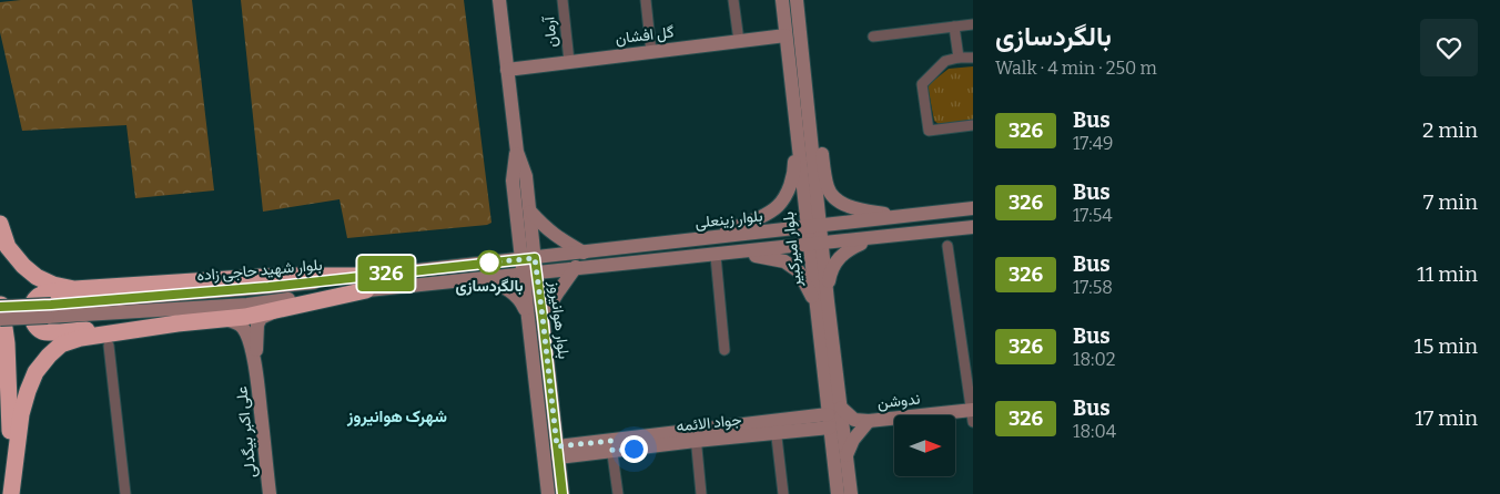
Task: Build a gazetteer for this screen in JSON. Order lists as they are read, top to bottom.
{
  "streets": {
    "main road": [
      "گل افشان",
      "بلوار زینعلی",
      "بلوار امیرکبیر",
      "بلوار شهید حاجی زاده",
      "بلوار هوانیروز",
      "ندوشن",
      "جواد الائمه",
      "علی اکبر بیگدلی"
    ],
    "street": ["آرمان"]
  },
  "crossings": [
    ["آرمان", "گل افشان"],
    ["گل افشان", "بلوار امیرکبیر"],
    ["گل افشان", "بلوار هوانیروز"],
    ["بلوار زینعلی", "بلوار امیرکبیر"],
    ["بلوار زینعلی", "بلوار شهید حاجی زاده"],
    ["بلوار زینعلی", "بلوار هوانیروز"],
    ["بلوار امیرکبیر", "ندوشن"],
    ["بلوار امیرکبیر", "جواد الائمه"],
    ["بلوار شهید حاجی زاده", "بلوار هوانیروز"],
    ["بلوار هوانیروز", "جواد الائمه"]
  ],
  "districts": ["شهرک هوانیروز"],
  "places": ["بالگردسازی"],
  "lines": ["bus line 326"],
  "north": "right",
  "page": {
    "on_map": "326",
    "heading": ["بالگردسازی", "Walk · 4 min · 250 m"],
    "list": [
      {
        "mark": "326",
        "name": "Bus",
        "note": "17:49",
        "value": "2 min"
      },
      {
        "mark": "326",
        "name": "Bus",
        "note": "17:54",
        "value": "7 min"
      },
      {
        "mark": "326",
        "name": "Bus",
        "note": "17:58",
        "value": "11 min"
      },
      {
        "mark": "326",
        "name": "Bus",
        "note": "18:02",
        "value": "15 min"
      },
      {
        "mark": "326",
        "name": "Bus",
        "note": "18:04",
        "value": "17 min"
      }
    ]
  }
}
